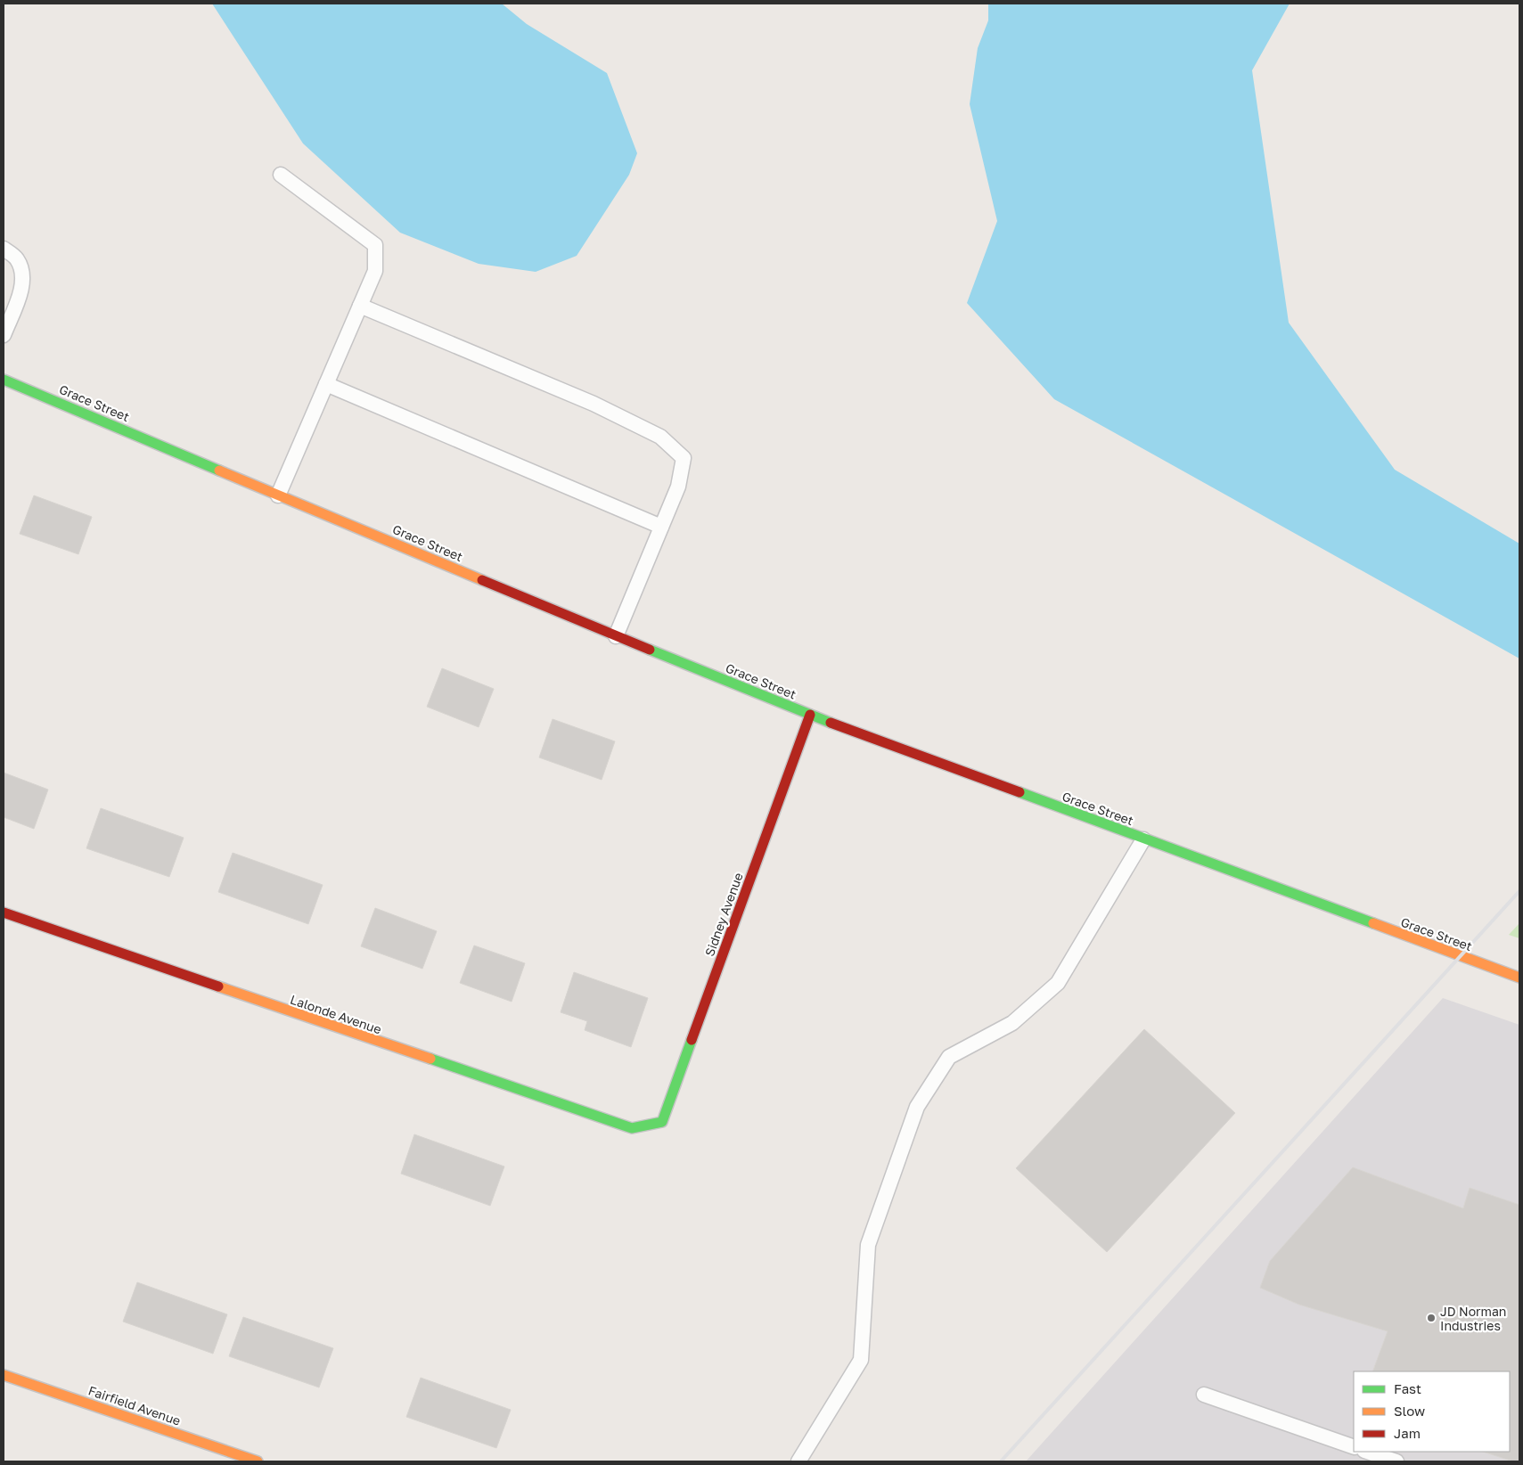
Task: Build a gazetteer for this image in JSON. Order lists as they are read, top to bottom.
{
  "streets": {
    "street": [
      "Grace Street",
      "Sidney Avenue",
      "Lalonde Avenue",
      "Fairfield Avenue"
    ]
  },
  "crossings": [
    ["Grace Street", "Sidney Avenue"],
    ["Sidney Avenue", "Lalonde Avenue"]
  ],
  "places": ["JD Norman Industries"],
  "legend": ["Fast", "Slow", "Jam"]
}
